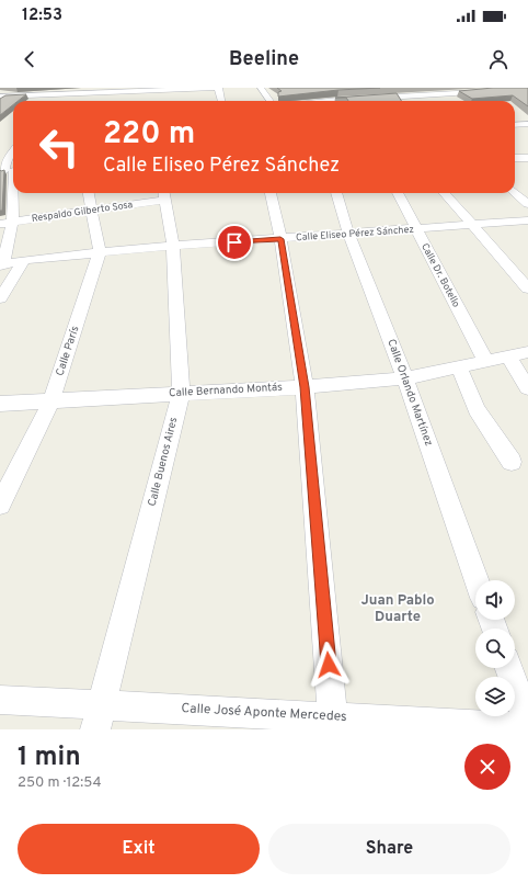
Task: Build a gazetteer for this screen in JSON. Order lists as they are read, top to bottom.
{
  "streets": {
    "street": [
      "Respaldo Gilberto Sosa",
      "Calle Eliseo Pérez Sánchez",
      "Calle Dr. Botello",
      "Calle París",
      "Calle Bernando Montás",
      "Calle Orlando Martínez",
      "Calle Buenos Aires",
      "Calle José Aponte Mercedes"
    ]
  },
  "crossings": [
    ["Respaldo Gilberto Sosa", "Calle París"],
    ["Respaldo Gilberto Sosa", "Calle Buenos Aires"],
    ["Calle Eliseo Pérez Sánchez", "Calle Dr. Botello"],
    ["Calle Eliseo Pérez Sánchez", "Calle París"],
    ["Calle Eliseo Pérez Sánchez", "Calle Orlando Martínez"],
    ["Calle Eliseo Pérez Sánchez", "Calle Buenos Aires"],
    ["Calle Dr. Botello", "Calle Bernando Montás"],
    ["Calle París", "Calle Bernando Montás"],
    ["Calle Bernando Montás", "Calle Orlando Martínez"],
    ["Calle Bernando Montás", "Calle Buenos Aires"],
    ["Calle Buenos Aires", "Calle José Aponte Mercedes"]
  ],
  "districts": ["Juan Pablo Duarte"],
  "page": {
    "status": "12:53",
    "header": "Beeline",
    "turn": ["220 m", "Calle Eliseo Pérez Sánchez"],
    "heading": ["1 min", "250 m · 12:54"],
    "buttons": ["Exit", "Share"]
  }
}
